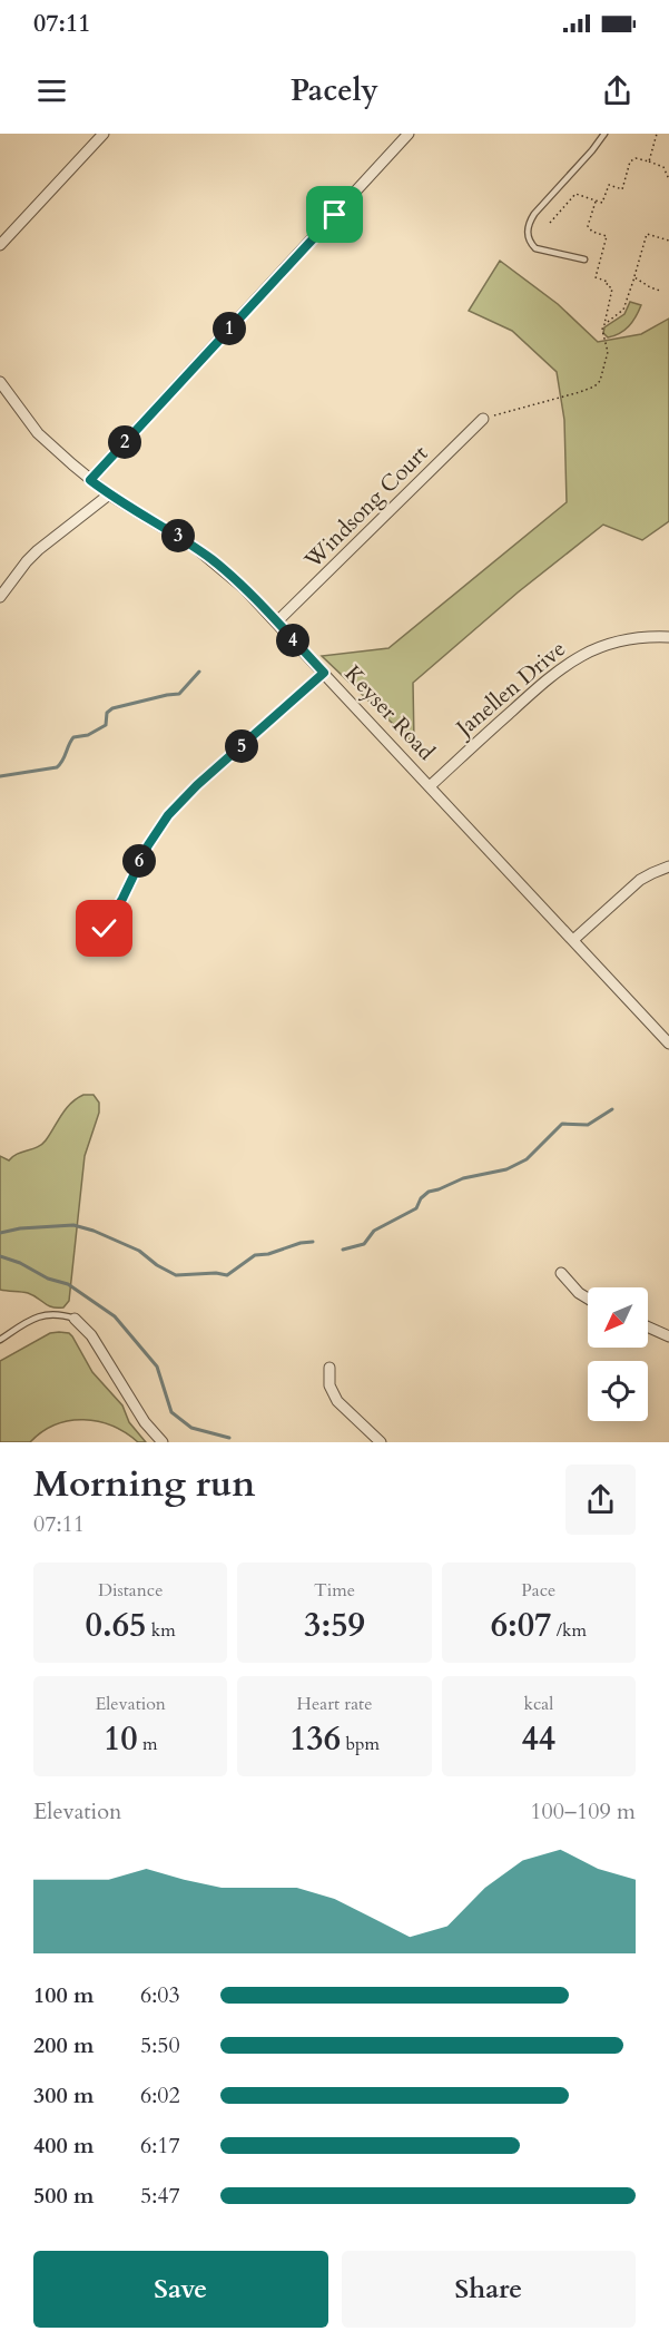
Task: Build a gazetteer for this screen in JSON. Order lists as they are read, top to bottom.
{
  "streets": {
    "street": ["Windsong Court", "Janellen Drive", "Keyser Road"]
  },
  "crossings": [
    ["Windsong Court", "Keyser Road"],
    ["Janellen Drive", "Keyser Road"]
  ],
  "north": "bottom left",
  "page": {
    "status": "07:11",
    "header": "Pacely",
    "pins": [
      "1",
      "2",
      "3",
      "4",
      "5",
      "6"
    ],
    "heading": ["Morning run", "07:11"],
    "stats": [
      ["Distance", "0.65 km"],
      ["Time", "3:59"],
      ["Pace", "6:07 /km"],
      ["Elevation", "10 m"],
      ["Heart rate", "136 bpm"],
      ["kcal", "44"]
    ],
    "chart": ["Elevation", "100–109 m"],
    "list": [
      {
        "name": "100 m",
        "note": "6:03"
      },
      {
        "name": "200 m",
        "note": "5:50"
      },
      {
        "name": "300 m",
        "note": "6:02"
      },
      {
        "name": "400 m",
        "note": "6:17"
      },
      {
        "name": "500 m",
        "note": "5:47"
      }
    ],
    "buttons": ["Save", "Share"]
  }
}
